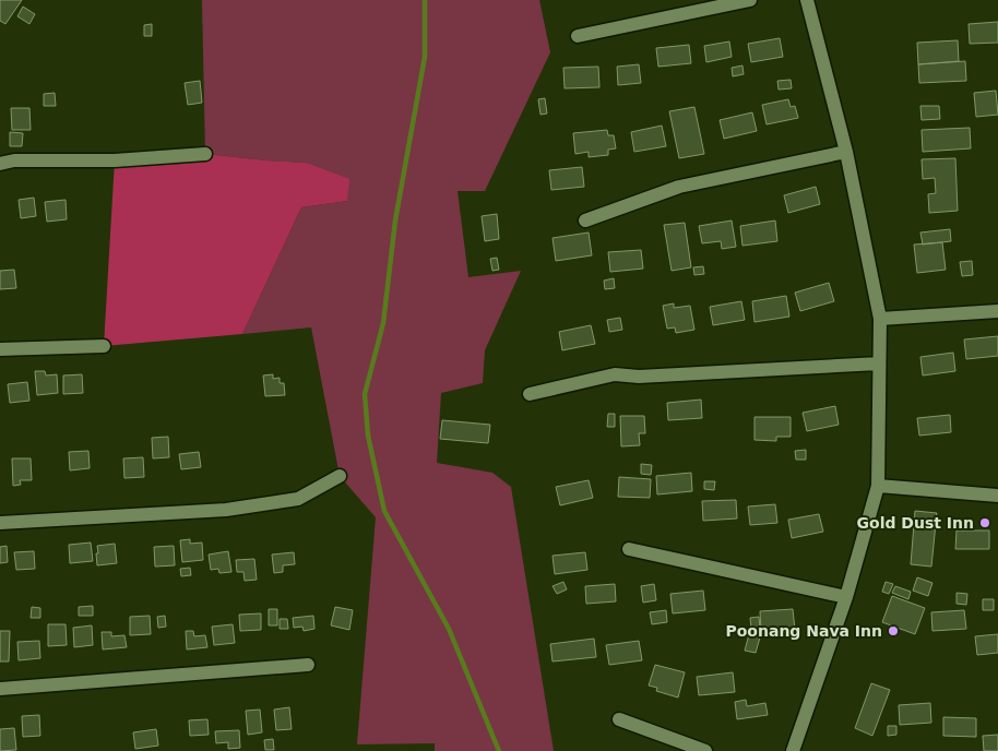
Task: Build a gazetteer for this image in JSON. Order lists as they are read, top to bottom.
{
  "places": ["Gold Dust Inn", "Poonang Nava Inn"]
}
